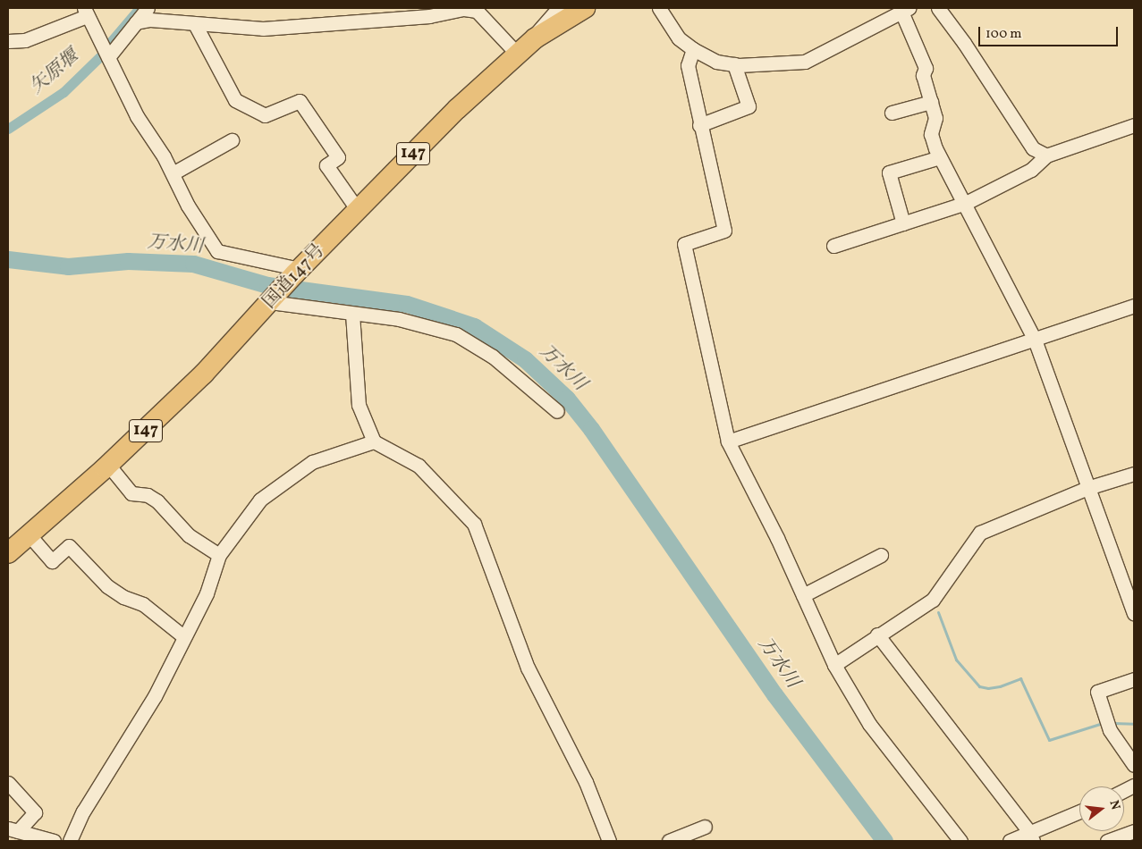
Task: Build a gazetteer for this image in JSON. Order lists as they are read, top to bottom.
{
  "streets": {
    "highway": ["147", "国道147号"]
  },
  "water": ["矢原堰", "万水川"],
  "scale_bar": "100 m",
  "north": "right"
}
